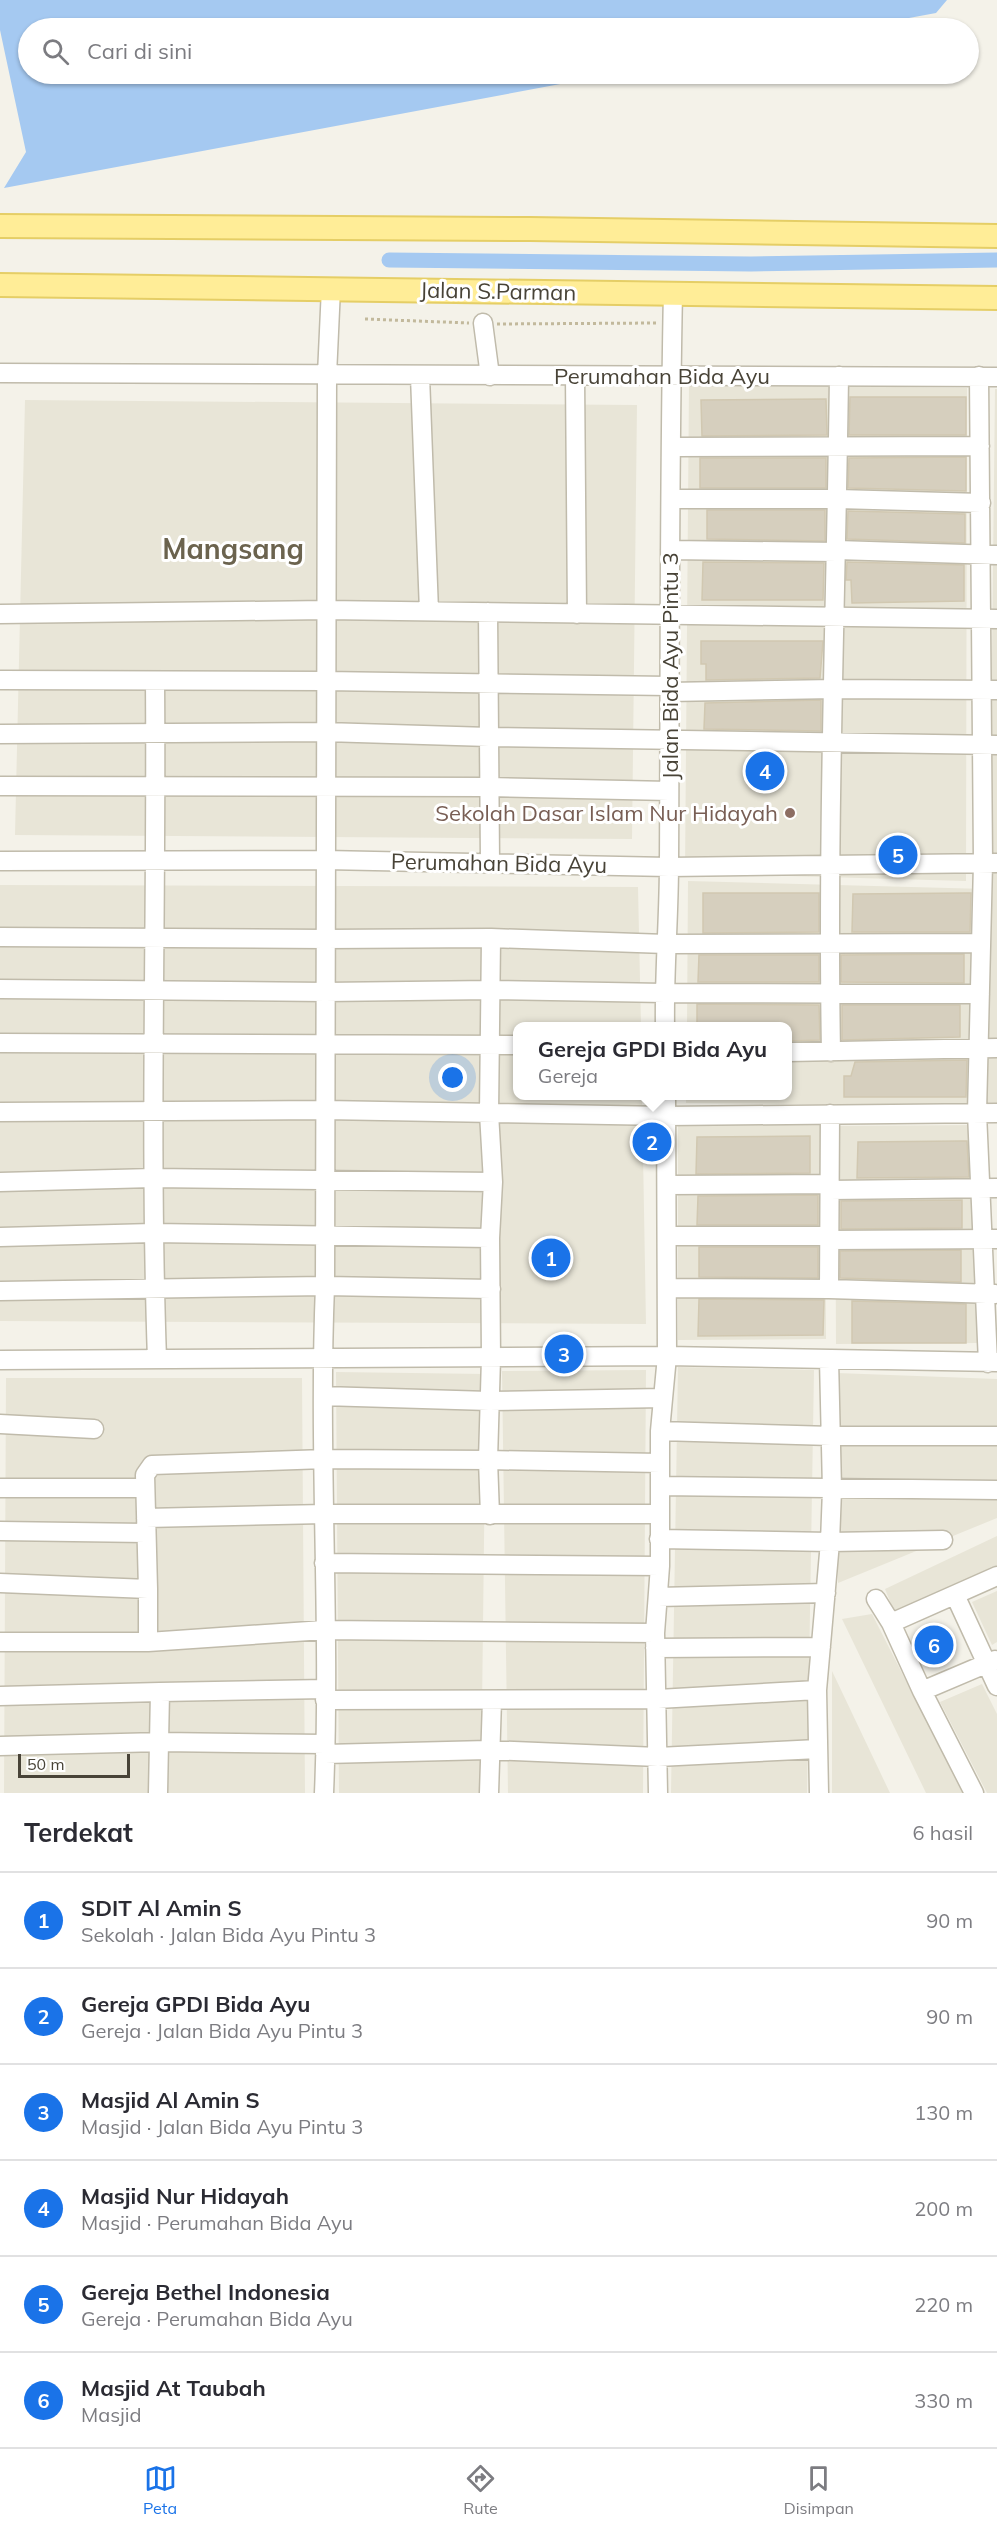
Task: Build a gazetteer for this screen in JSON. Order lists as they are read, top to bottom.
{
  "streets": {
    "main road": ["Jalan S.Parman"],
    "street": ["Perumahan Bida Ayu", "Jalan Bida Ayu Pintu 3"]
  },
  "crossings": [
    ["Jalan S.Parman", "Jalan Bida Ayu Pintu 3"],
    ["Perumahan Bida Ayu", "Jalan Bida Ayu Pintu 3"]
  ],
  "districts": ["Mangsang"],
  "places": ["Sekolah Dasar Islam Nur Hidayah"],
  "scale_bar": "50 m",
  "page": {
    "search": "Cari di sini",
    "pins": [
      "4",
      "5",
      "2",
      "1",
      "3",
      "6"
    ],
    "popup": ["Gereja GPDI Bida Ayu", "Gereja"],
    "scale": "50 m",
    "heading": ["Terdekat", "6 hasil"],
    "list": [
      {
        "mark": "1",
        "name": "SDIT Al Amin S",
        "note": "Sekolah · Jalan Bida Ayu Pintu 3",
        "value": "90 m"
      },
      {
        "mark": "2",
        "name": "Gereja GPDI Bida Ayu",
        "note": "Gereja · Jalan Bida Ayu Pintu 3",
        "value": "90 m"
      },
      {
        "mark": "3",
        "name": "Masjid Al Amin S",
        "note": "Masjid · Jalan Bida Ayu Pintu 3",
        "value": "130 m"
      },
      {
        "mark": "4",
        "name": "Masjid Nur Hidayah",
        "note": "Masjid · Perumahan Bida Ayu",
        "value": "200 m"
      },
      {
        "mark": "5",
        "name": "Gereja Bethel Indonesia",
        "note": "Gereja · Perumahan Bida Ayu",
        "value": "220 m"
      },
      {
        "mark": "6",
        "name": "Masjid At Taubah",
        "note": "Masjid",
        "value": "330 m"
      }
    ],
    "nav": ["Peta", "Rute", "Disimpan"]
  }
}
